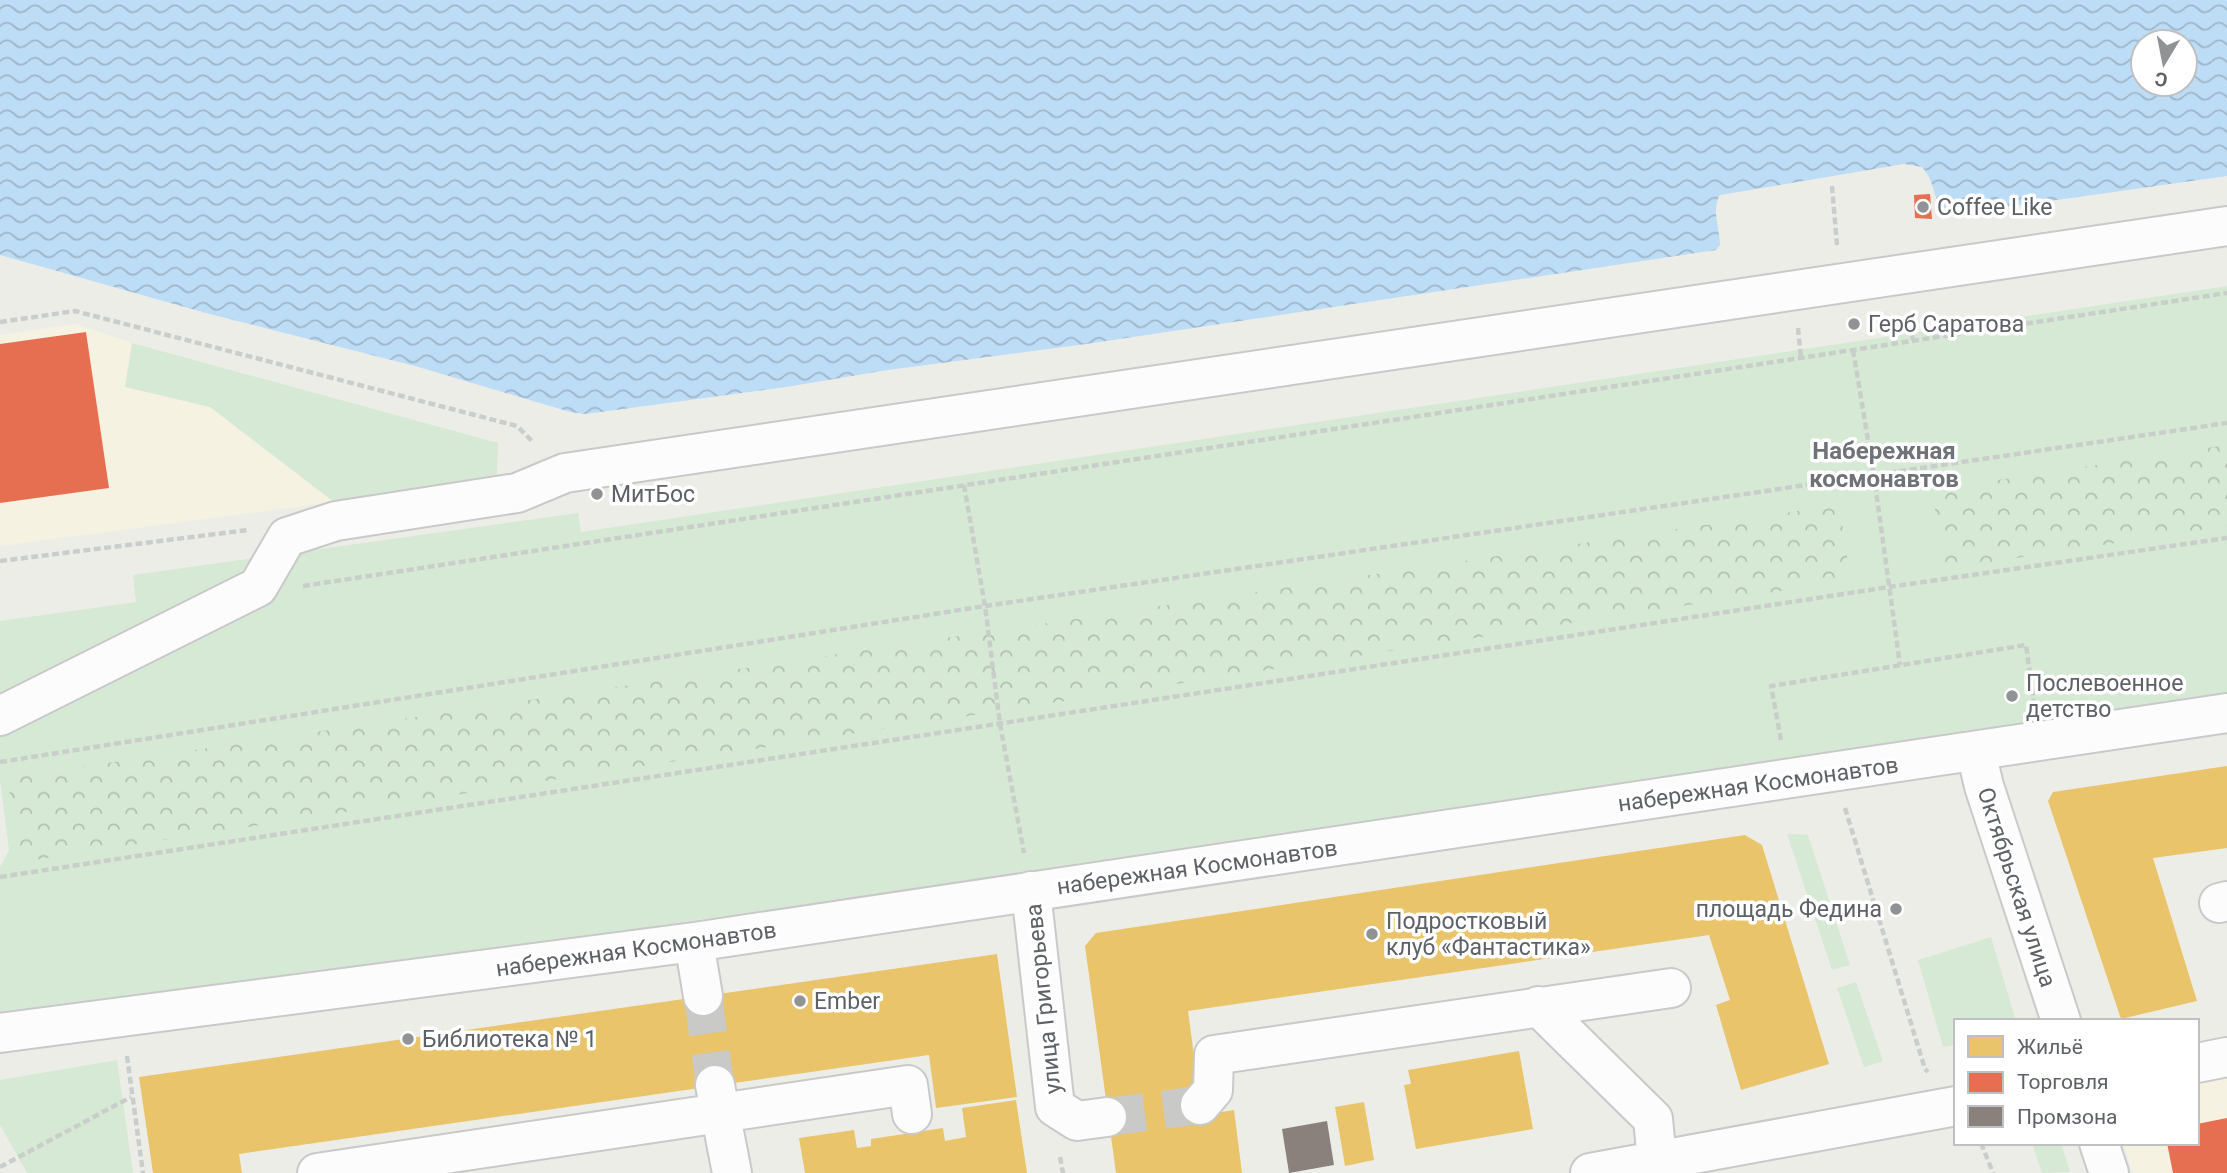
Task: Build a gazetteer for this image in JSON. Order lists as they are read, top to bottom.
{
  "streets": {
    "street": ["набережная Космонавтов", "Октябрьская улица", "улица Григорьева"]
  },
  "crossings": [
    ["набережная Космонавтов", "Октябрьская улица"],
    ["набережная Космонавтов", "улица Григорьева"]
  ],
  "districts": ["Набережная космонавтов"],
  "places": [
    "Coffee Like",
    "Герб Саратова",
    "МитБос",
    "Послевоенное детство",
    "площадь Федина",
    "Подростковый клуб «Фантастика»",
    "Ember",
    "Библиотека № 1"
  ],
  "legend": ["Жильё", "Торговля", "Промзона"],
  "north": "bottom"
}
